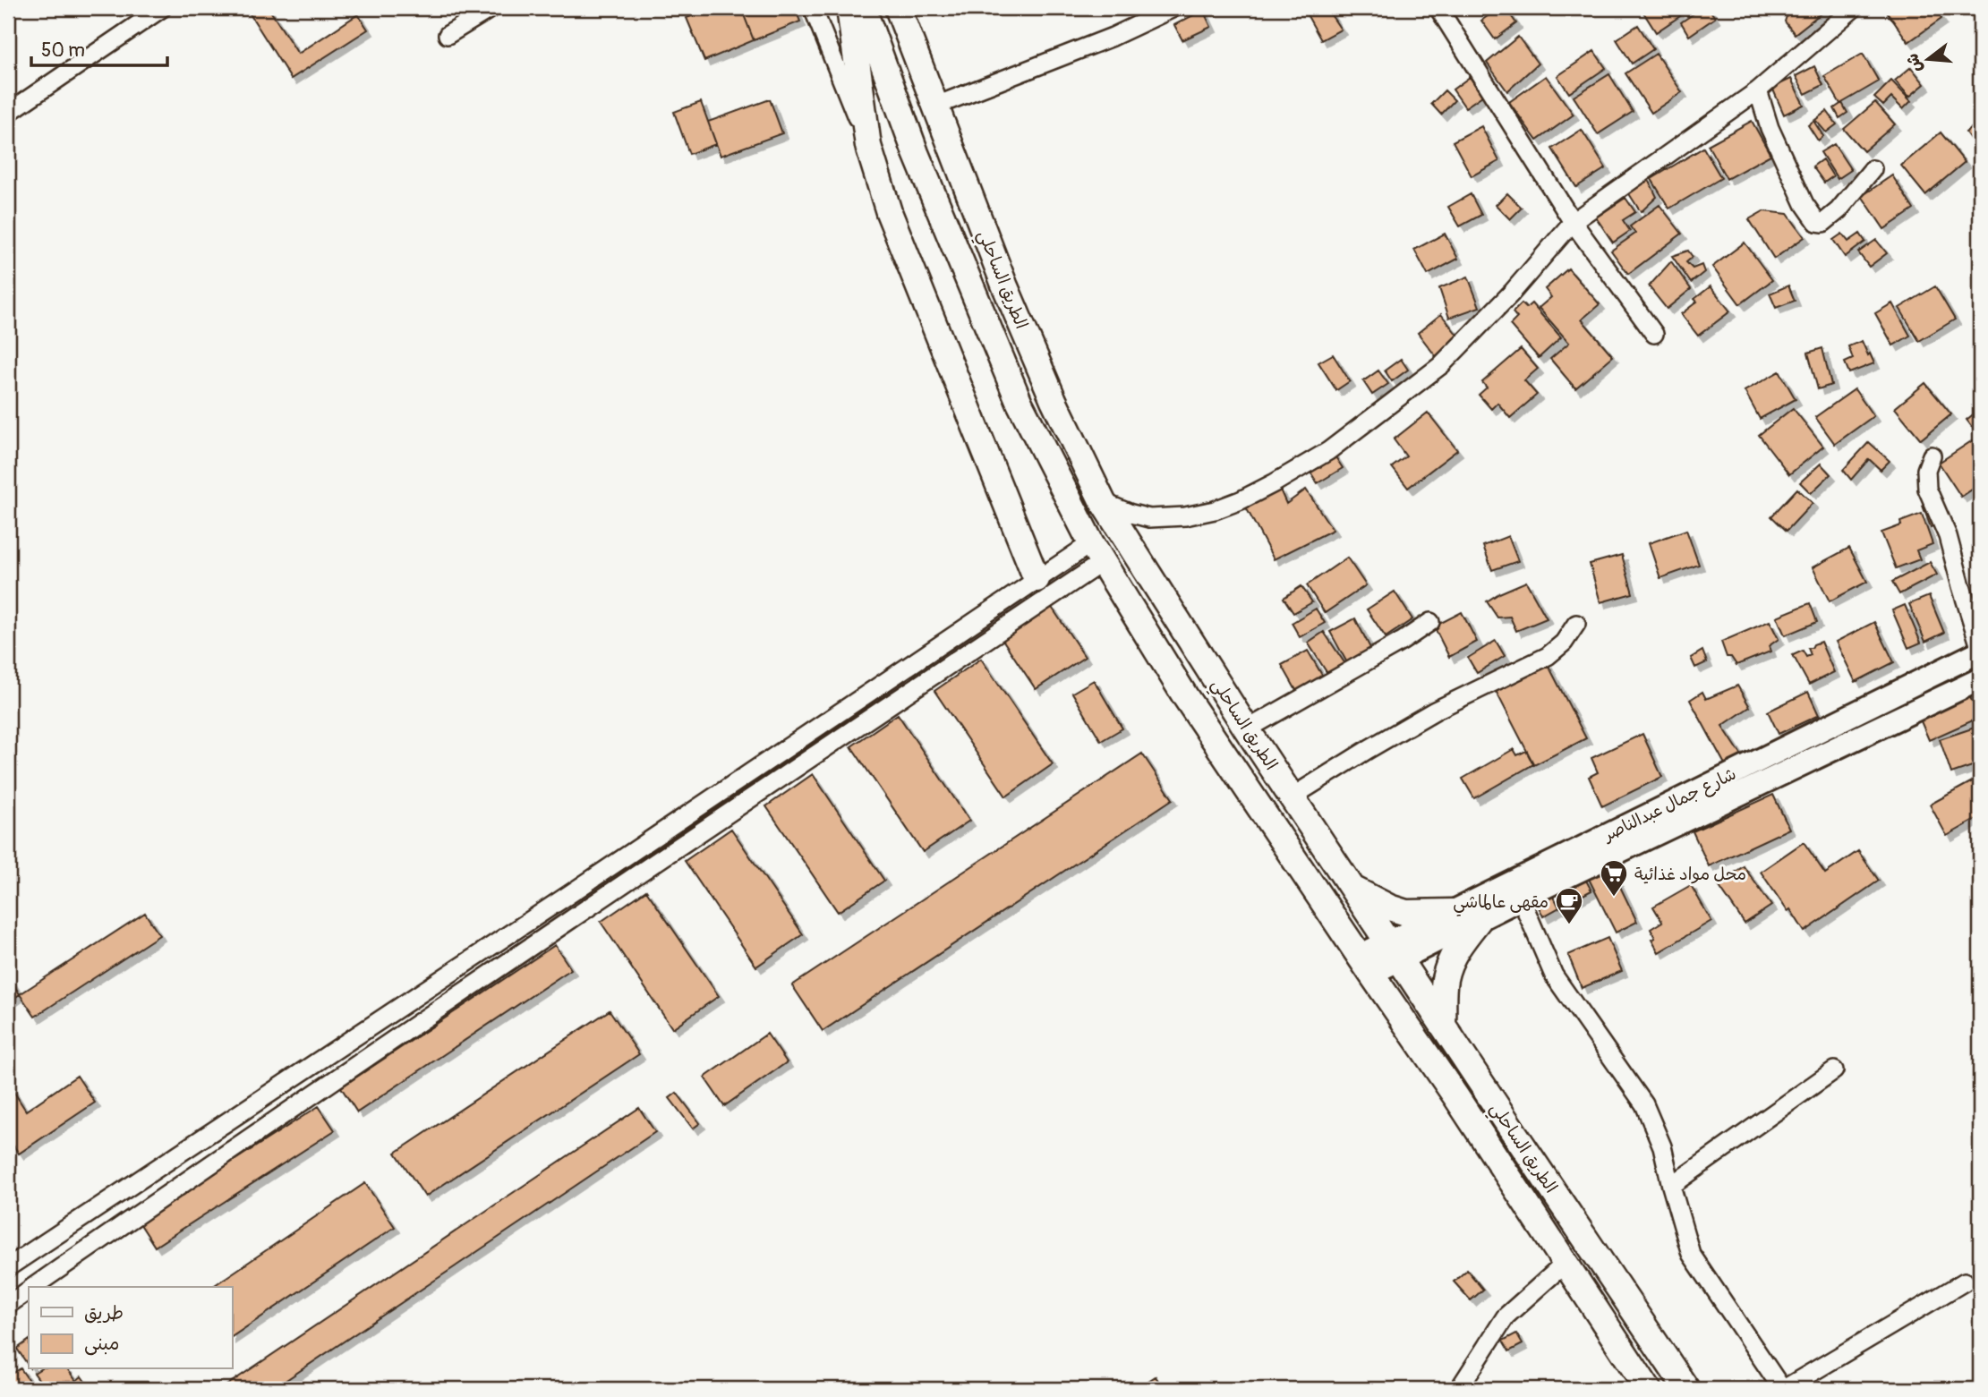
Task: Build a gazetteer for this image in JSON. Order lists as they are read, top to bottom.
{
  "streets": {
    "highway": ["الطريق الساحلي"],
    "main road": ["شارع جمال عبدالناصر"]
  },
  "crossings": [
    ["الطريق الساحلي", "شارع جمال عبدالناصر"]
  ],
  "places": {
    "supermarket": ["محل مواد غذائية"],
    "cafe": ["مقهى عالماشي"]
  },
  "legend": ["طريق", "مبنى"],
  "scale_bar": "50 m",
  "north": "left"
}
